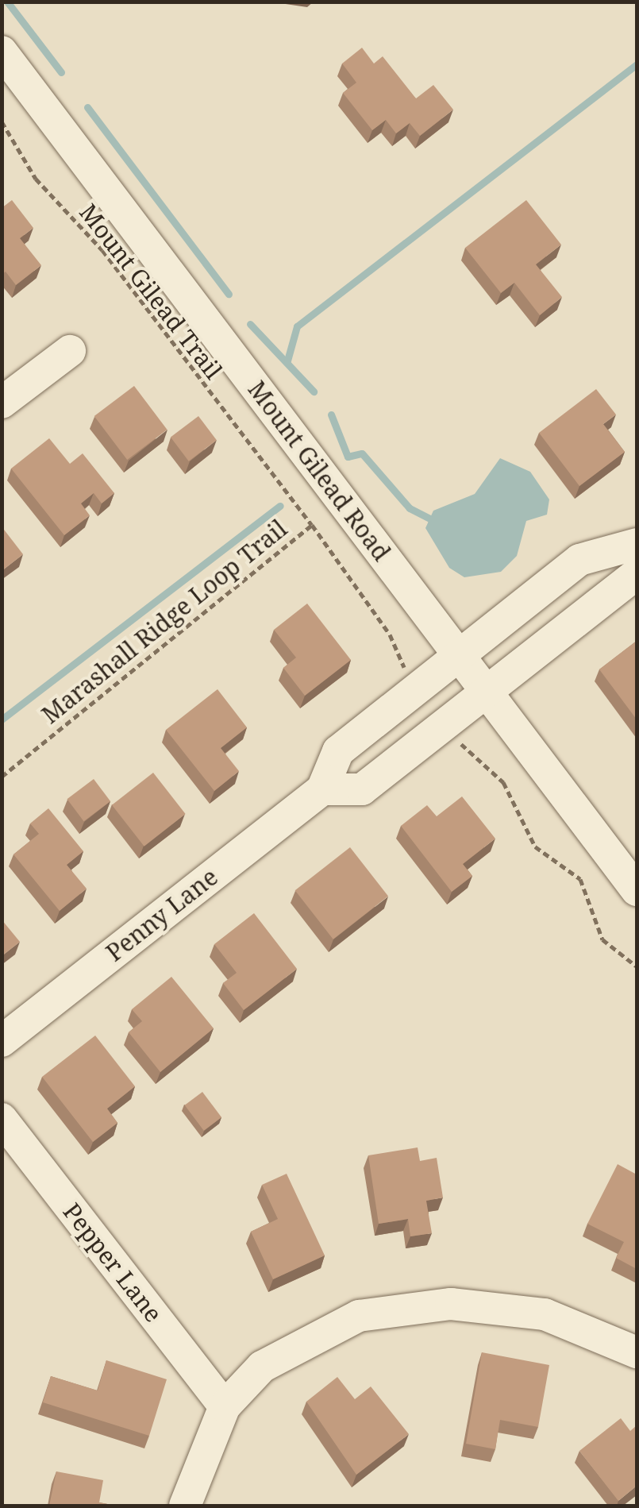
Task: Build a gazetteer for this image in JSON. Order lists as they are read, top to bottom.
{
  "streets": {
    "street": ["Mount Gilead Road", "Penny Lane", "Pepper Lane"],
    "path": ["Mount Gilead Trail", "Marashall Ridge Loop Trail"]
  },
  "crossings": [
    ["Mount Gilead Trail", "Marashall Ridge Loop Trail"],
    ["Mount Gilead Trail", "Penny Lane"],
    ["Mount Gilead Road", "Penny Lane"]
  ]
}
